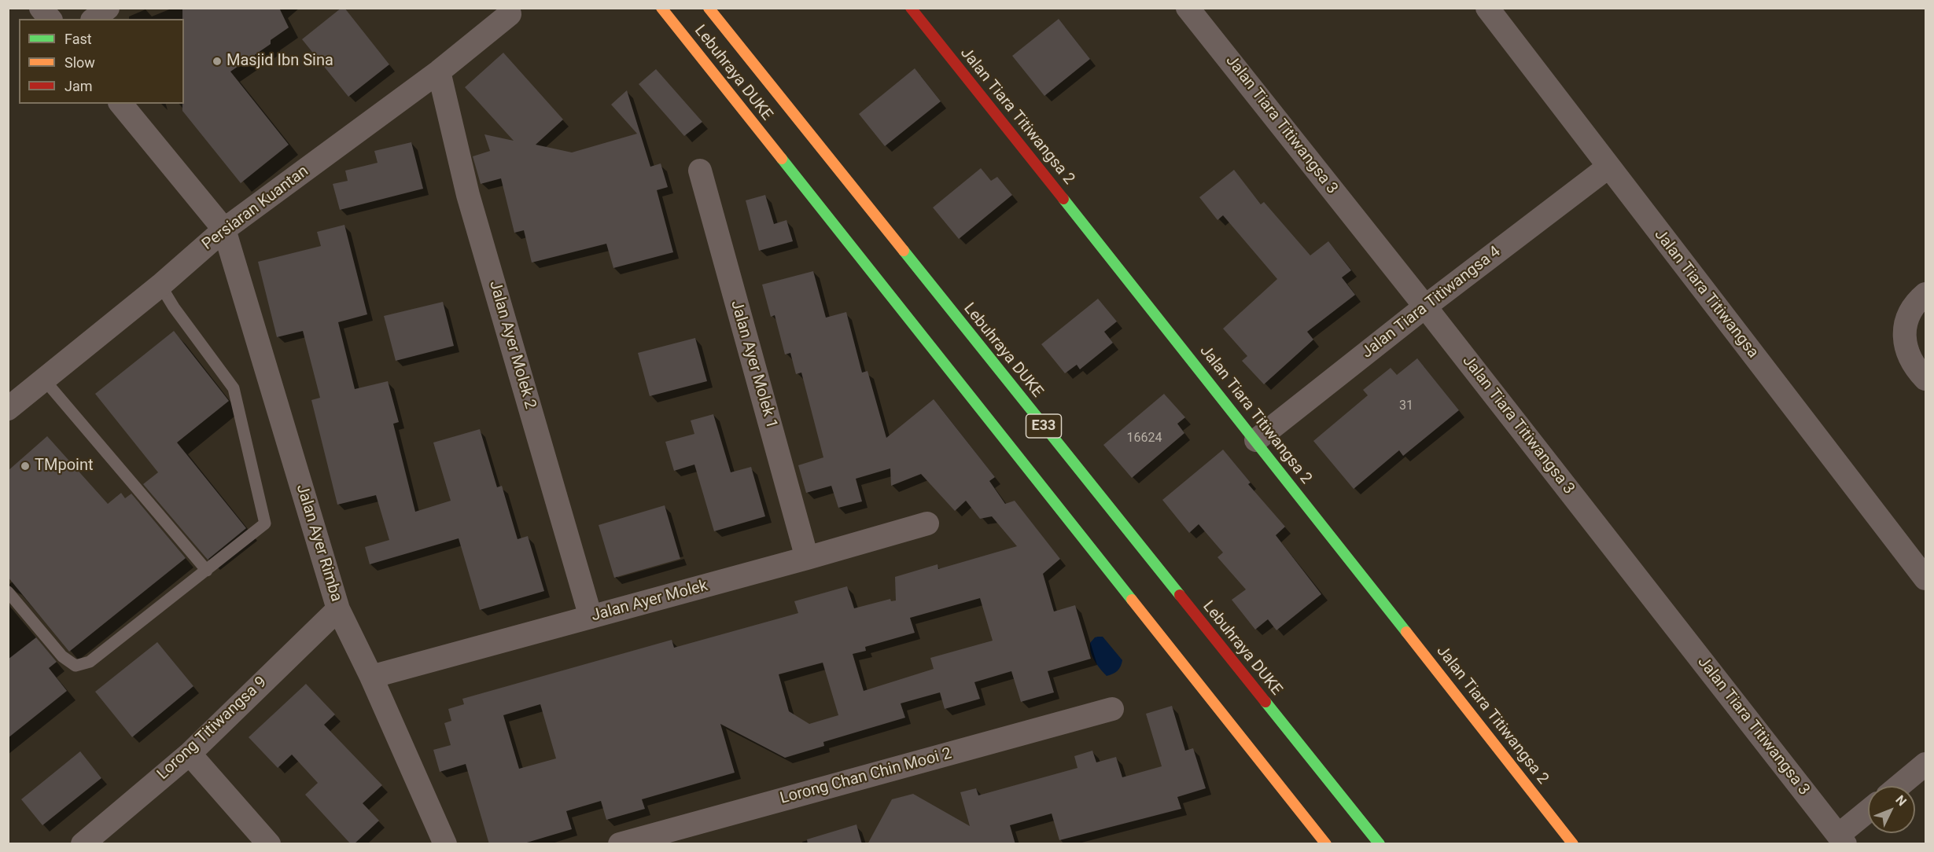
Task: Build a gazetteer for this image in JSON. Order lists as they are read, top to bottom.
{
  "streets": {
    "main road": ["Lebuhraya DUKE", "Jalan Tiara Titiwangsa 2", "E33"],
    "street": [
      "Jalan Tiara Titiwangsa 3",
      "Persiaran Kuantan",
      "Jalan Tiara Titiwangsa",
      "Jalan Tiara Titiwangsa 4",
      "Jalan Ayer Molek 2",
      "Jalan Ayer Molek 1",
      "Jalan Ayer Rimba",
      "Jalan Ayer Molek",
      "Lorong Titiwangsa 9",
      "Lorong Chan Chin Mooi 2"
    ]
  },
  "crossings": [
    ["Jalan Tiara Titiwangsa 2", "Jalan Tiara Titiwangsa 4"],
    ["Jalan Tiara Titiwangsa 3", "Jalan Tiara Titiwangsa 4"],
    ["Persiaran Kuantan", "Jalan Ayer Molek 2"],
    ["Persiaran Kuantan", "Jalan Ayer Rimba"],
    ["Jalan Tiara Titiwangsa", "Jalan Tiara Titiwangsa 4"],
    ["Jalan Ayer Molek 2", "Jalan Ayer Molek"],
    ["Jalan Ayer Molek 1", "Jalan Ayer Molek"],
    ["Jalan Ayer Rimba", "Jalan Ayer Molek"],
    ["Jalan Ayer Rimba", "Lorong Titiwangsa 9"]
  ],
  "places": ["Masjid Ibn Sina", "TMpoint"],
  "house_numbers": ["31", "16624"],
  "legend": ["Fast", "Slow", "Jam"],
  "north": "top right"
}
